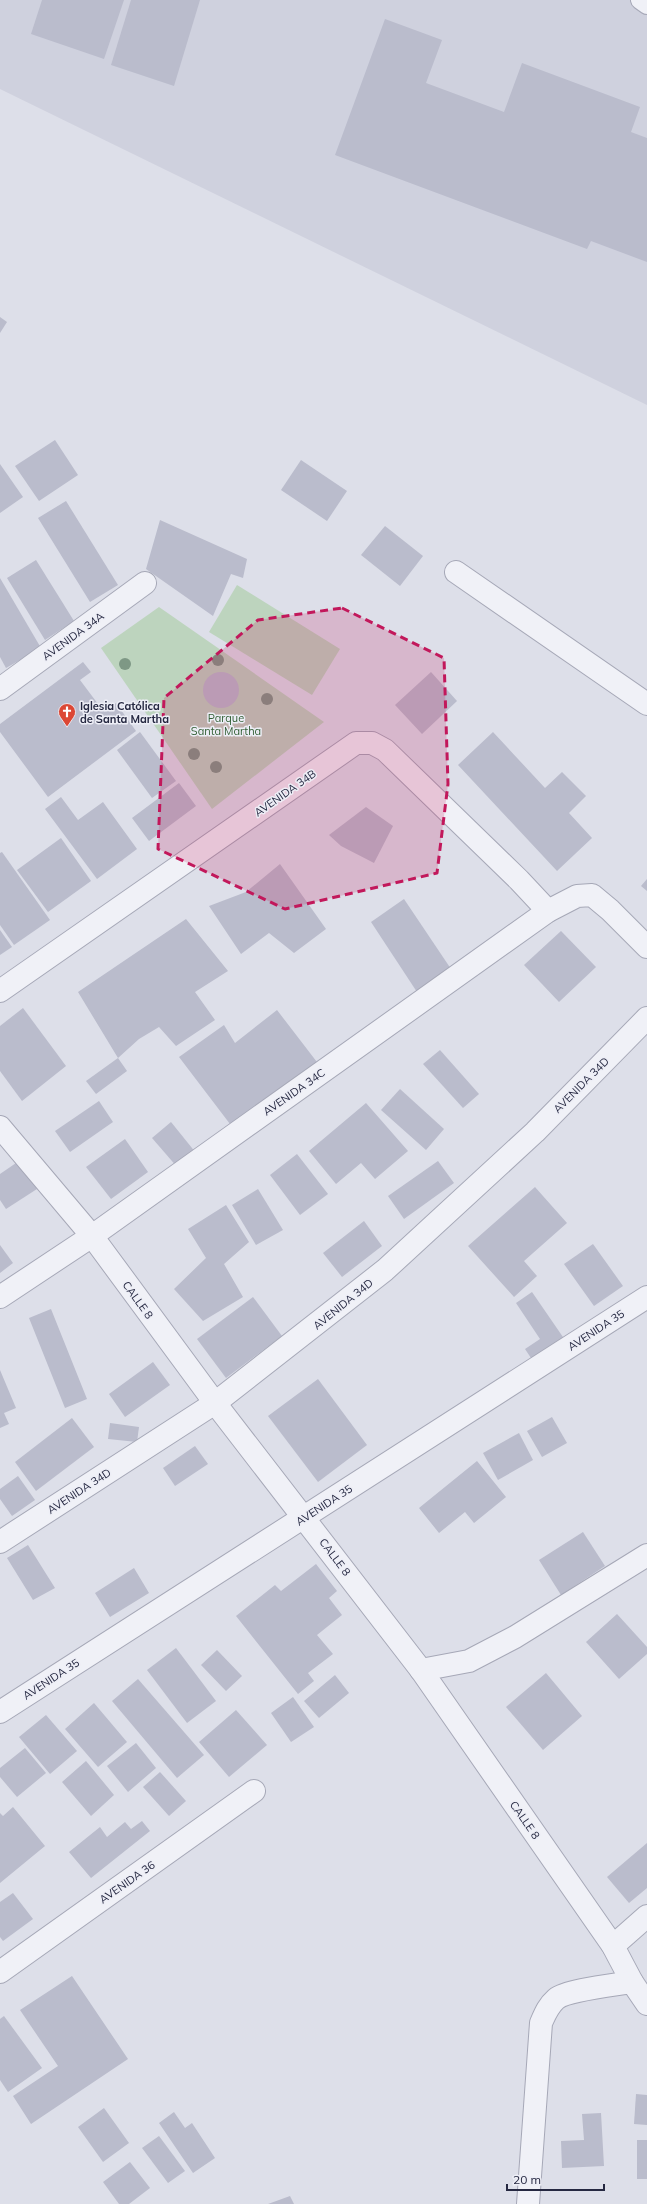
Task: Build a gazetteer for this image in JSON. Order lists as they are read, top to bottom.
{
  "streets": {
    "street": [
      "AVENIDA 34A",
      "AVENIDA 34B",
      "AVENIDA 34D",
      "AVENIDA 34C",
      "CALLE 8",
      "AVENIDA 35",
      "AVENIDA 36"
    ]
  },
  "crossings": [
    ["AVENIDA 34B", "AVENIDA 34C"],
    ["AVENIDA 34D", "CALLE 8"],
    ["AVENIDA 34C", "CALLE 8"],
    ["CALLE 8", "AVENIDA 35"]
  ],
  "parks": ["Parque Santa Martha"],
  "places": {
    "church": ["Iglesia Católica de Santa Martha"]
  },
  "scale_bar": "20 m"
}
